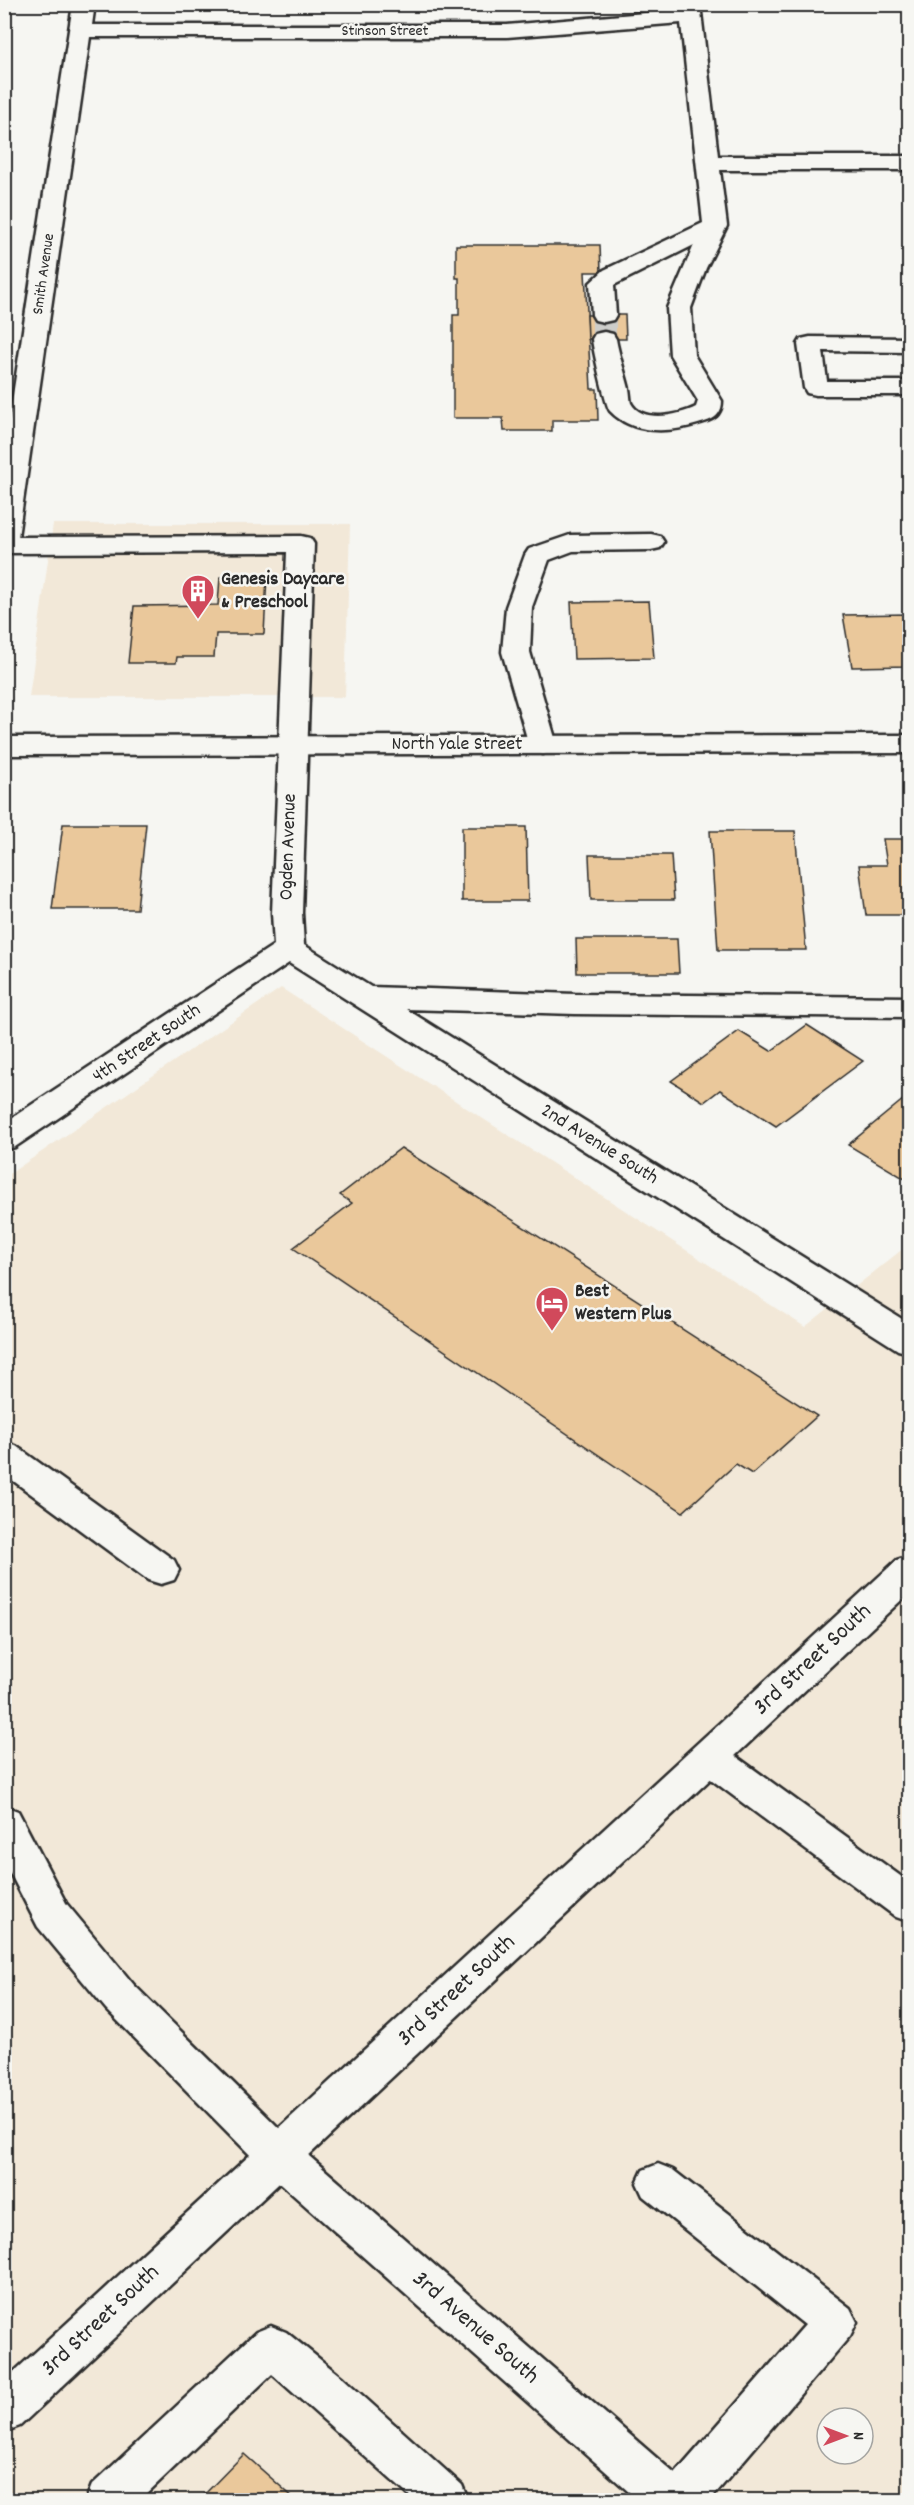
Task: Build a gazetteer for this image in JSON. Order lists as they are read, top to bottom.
{
  "streets": {
    "street": [
      "Stinson Street",
      "Smith Avenue",
      "North Yale Street",
      "Ogden Avenue",
      "4th Street South",
      "2nd Avenue South",
      "3rd Street South",
      "3rd Avenue South"
    ]
  },
  "crossings": [
    ["Stinson Street", "Smith Avenue"],
    ["Smith Avenue", "Ogden Avenue"],
    ["North Yale Street", "Ogden Avenue"],
    ["Ogden Avenue", "4th Street South"],
    ["Ogden Avenue", "2nd Avenue South"],
    ["4th Street South", "2nd Avenue South"],
    ["3rd Street South", "3rd Avenue South"]
  ],
  "places": {
    "building": ["Genesis Daycare & Preschool"],
    "hotel": ["Best Western Plus"]
  },
  "north": "right"
}
